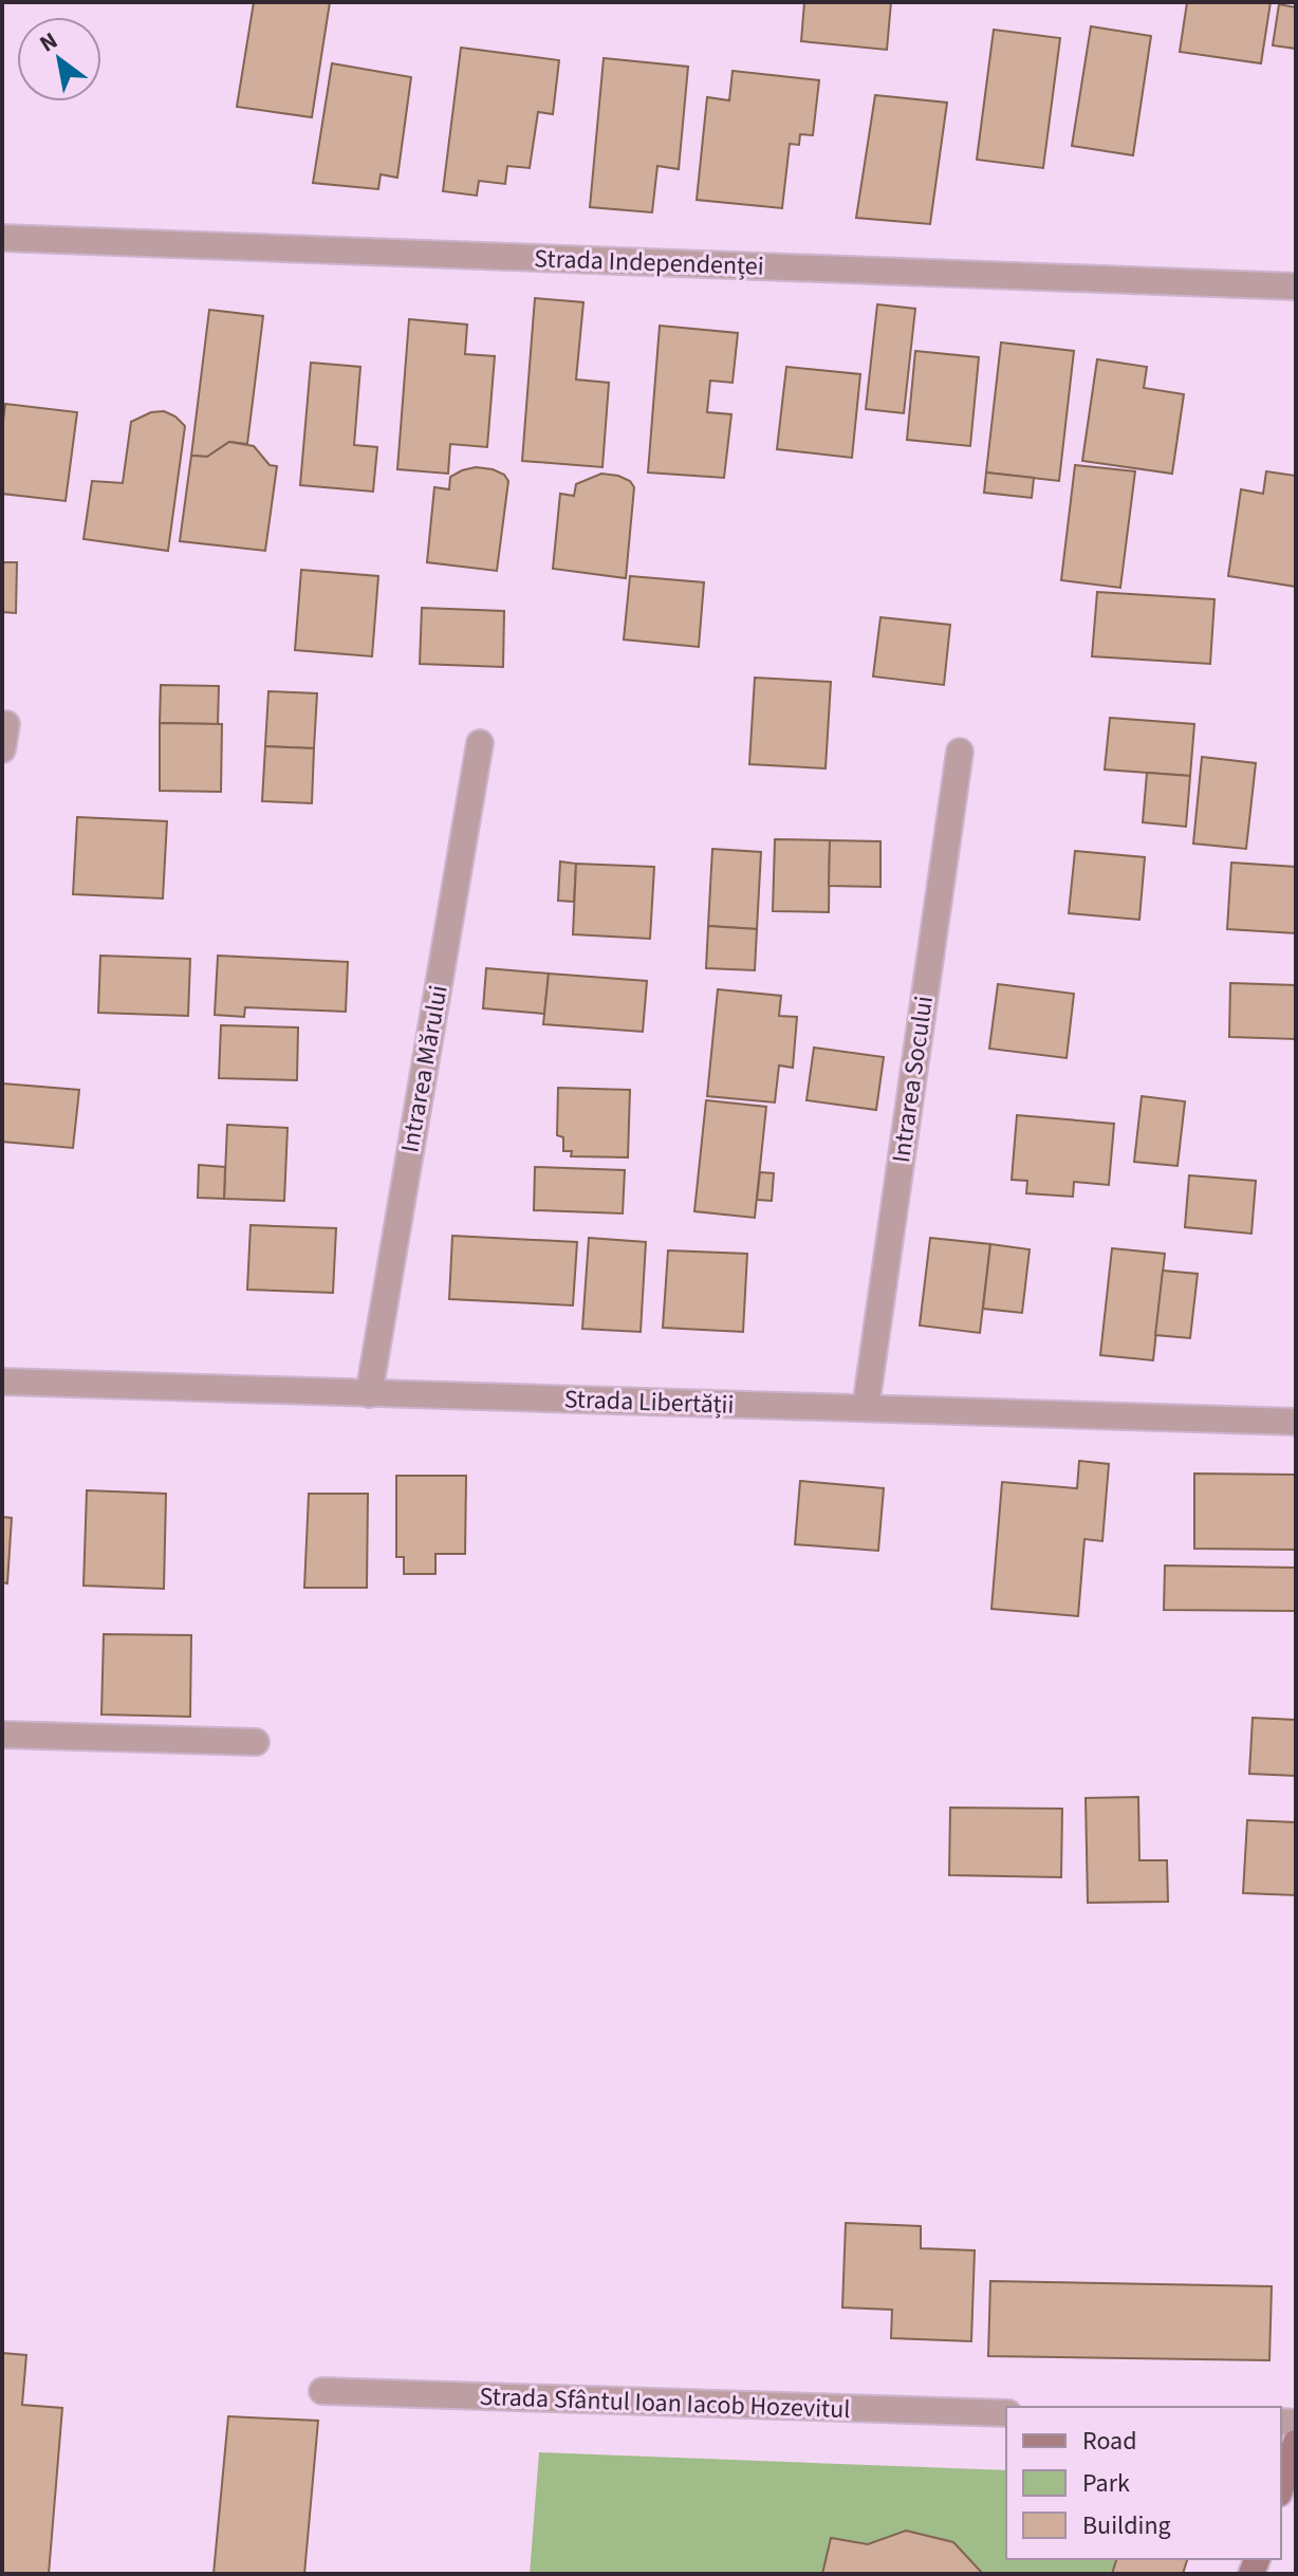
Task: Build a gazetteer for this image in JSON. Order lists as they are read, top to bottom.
{
  "streets": {
    "street": [
      "Strada Independenței",
      "Intrarea Mărului",
      "Intrarea Socului",
      "Strada Libertății",
      "Strada Sfântul Ioan Iacob Hozevitul"
    ]
  },
  "crossings": [
    ["Intrarea Mărului", "Strada Libertății"],
    ["Intrarea Socului", "Strada Libertății"]
  ],
  "legend": ["Road", "Park", "Building"],
  "north": "top left"
}
